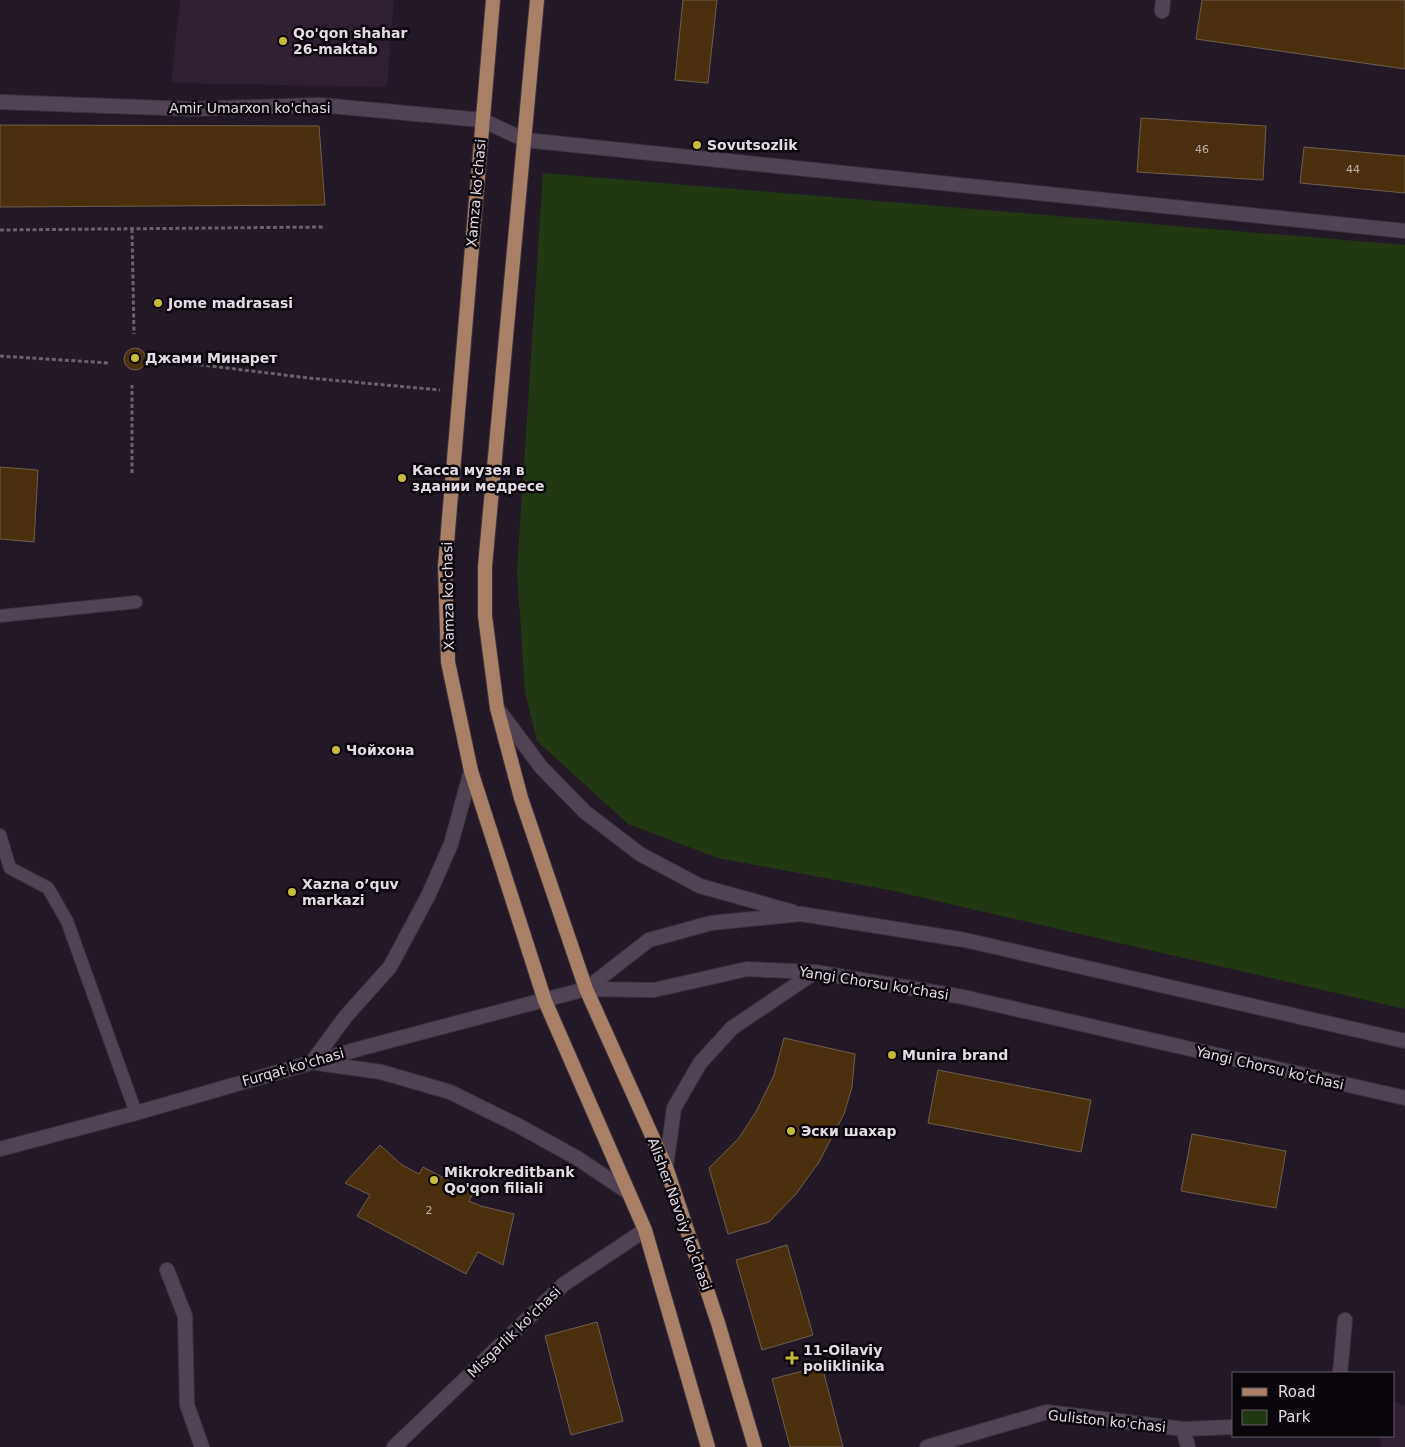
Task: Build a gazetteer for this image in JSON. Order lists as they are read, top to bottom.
{
  "streets": {
    "main road": [
      "Amir Umarxon ko'chasi",
      "Xamza ko'chasi",
      "Yangi Chorsu ko'chasi",
      "Furqat ko'chasi",
      "Alisher Navoiy ko'chasi",
      "Misgarlik ko'chasi",
      "Guliston ko'chasi"
    ]
  },
  "crossings": [
    ["Amir Umarxon ko'chasi", "Xamza ko'chasi"],
    ["Xamza ko'chasi", "Furqat ko'chasi"],
    ["Yangi Chorsu ko'chasi", "Furqat ko'chasi"],
    ["Yangi Chorsu ko'chasi", "Alisher Navoiy ko'chasi"],
    ["Furqat ko'chasi", "Alisher Navoiy ko'chasi"]
  ],
  "places": {
    "other": [
      "Qo'qon shahar 26-maktab",
      "Sovutsozlik",
      "Jome madrasasi",
      "Джами Минарет",
      "Касса музея в здании медресе",
      "Чойхона",
      "Xazna o’quv markazi",
      "Munira brand",
      "Эски шахар",
      "Mikrokreditbank Qo'qon filiali"
    ],
    "health": ["11-Oilaviy poliklinika"]
  },
  "house_numbers": ["46", "44", "2"],
  "legend": ["Road", "Park"]
}
